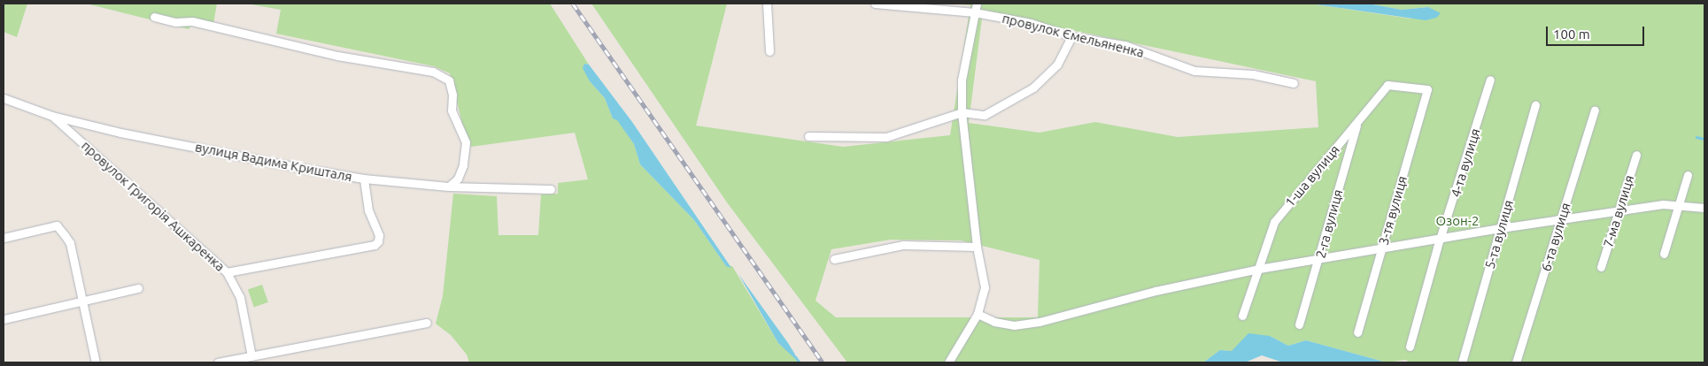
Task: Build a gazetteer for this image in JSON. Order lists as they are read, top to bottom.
{
  "streets": {
    "street": [
      "провулок Ємельяненка",
      "вулиця Вадима Кришталя",
      "4-та вулиця",
      "1-ша вулиця",
      "провулок Григорія Ашкаренка",
      "3-тя вулиця",
      "7-ма вулиця",
      "2-га вулиця",
      "5-та вулиця",
      "6-та вулиця"
    ]
  },
  "crossings": [
    ["вулиця Вадима Кришталя", "провулок Григорія Ашкаренка"],
    ["1-ша вулиця", "3-тя вулиця"],
    ["1-ша вулиця", "2-га вулиця"]
  ],
  "parks": ["Озон-2"],
  "scale_bar": "100 m"
}
